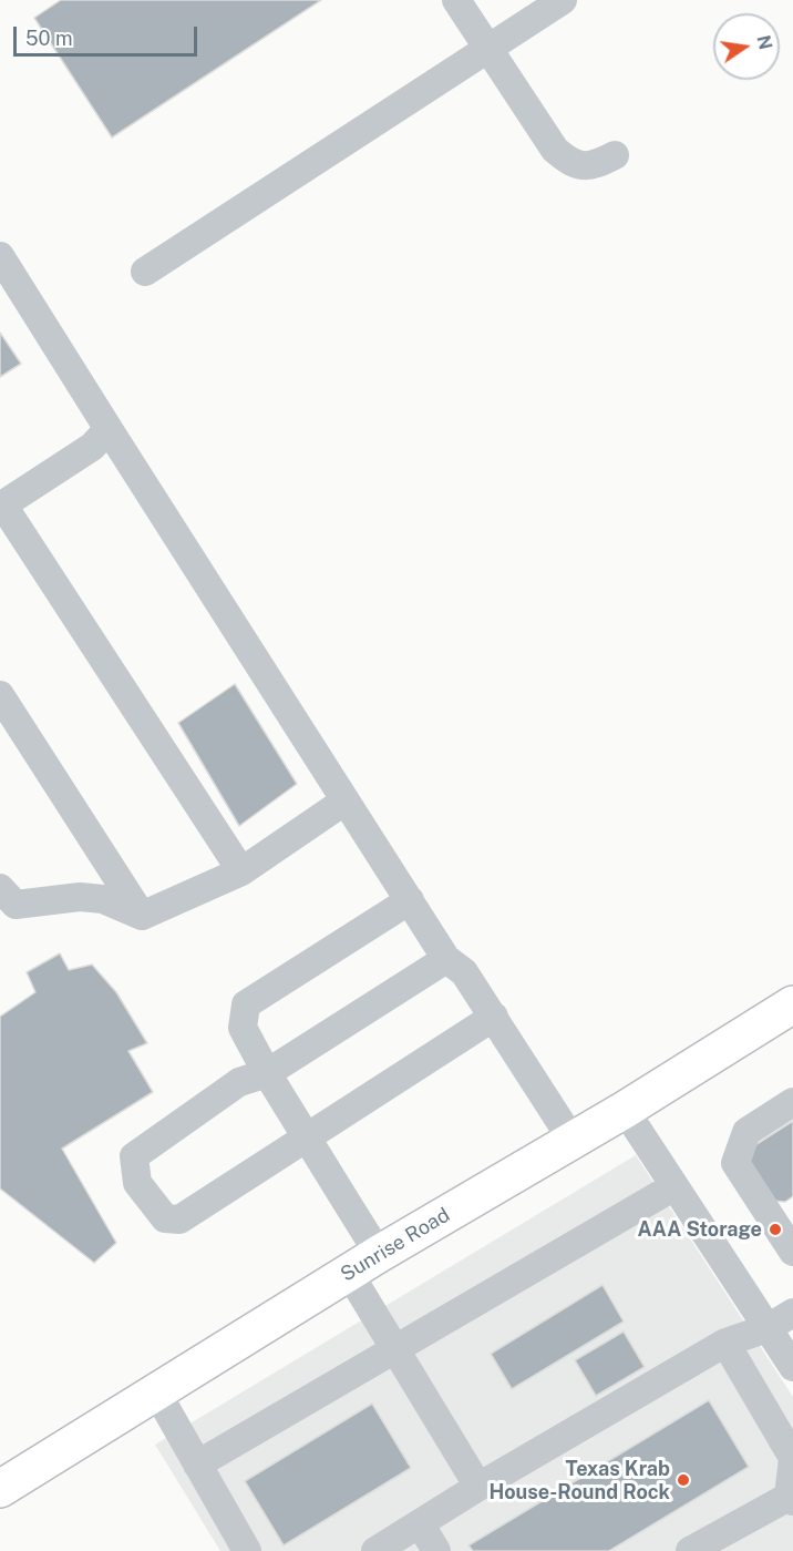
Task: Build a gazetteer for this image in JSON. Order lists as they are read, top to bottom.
{
  "streets": {
    "main road": ["Sunrise Road"]
  },
  "places": ["AAA Storage", "Texas Krab House-Round Rock"],
  "scale_bar": "50 m",
  "north": "right"
}
